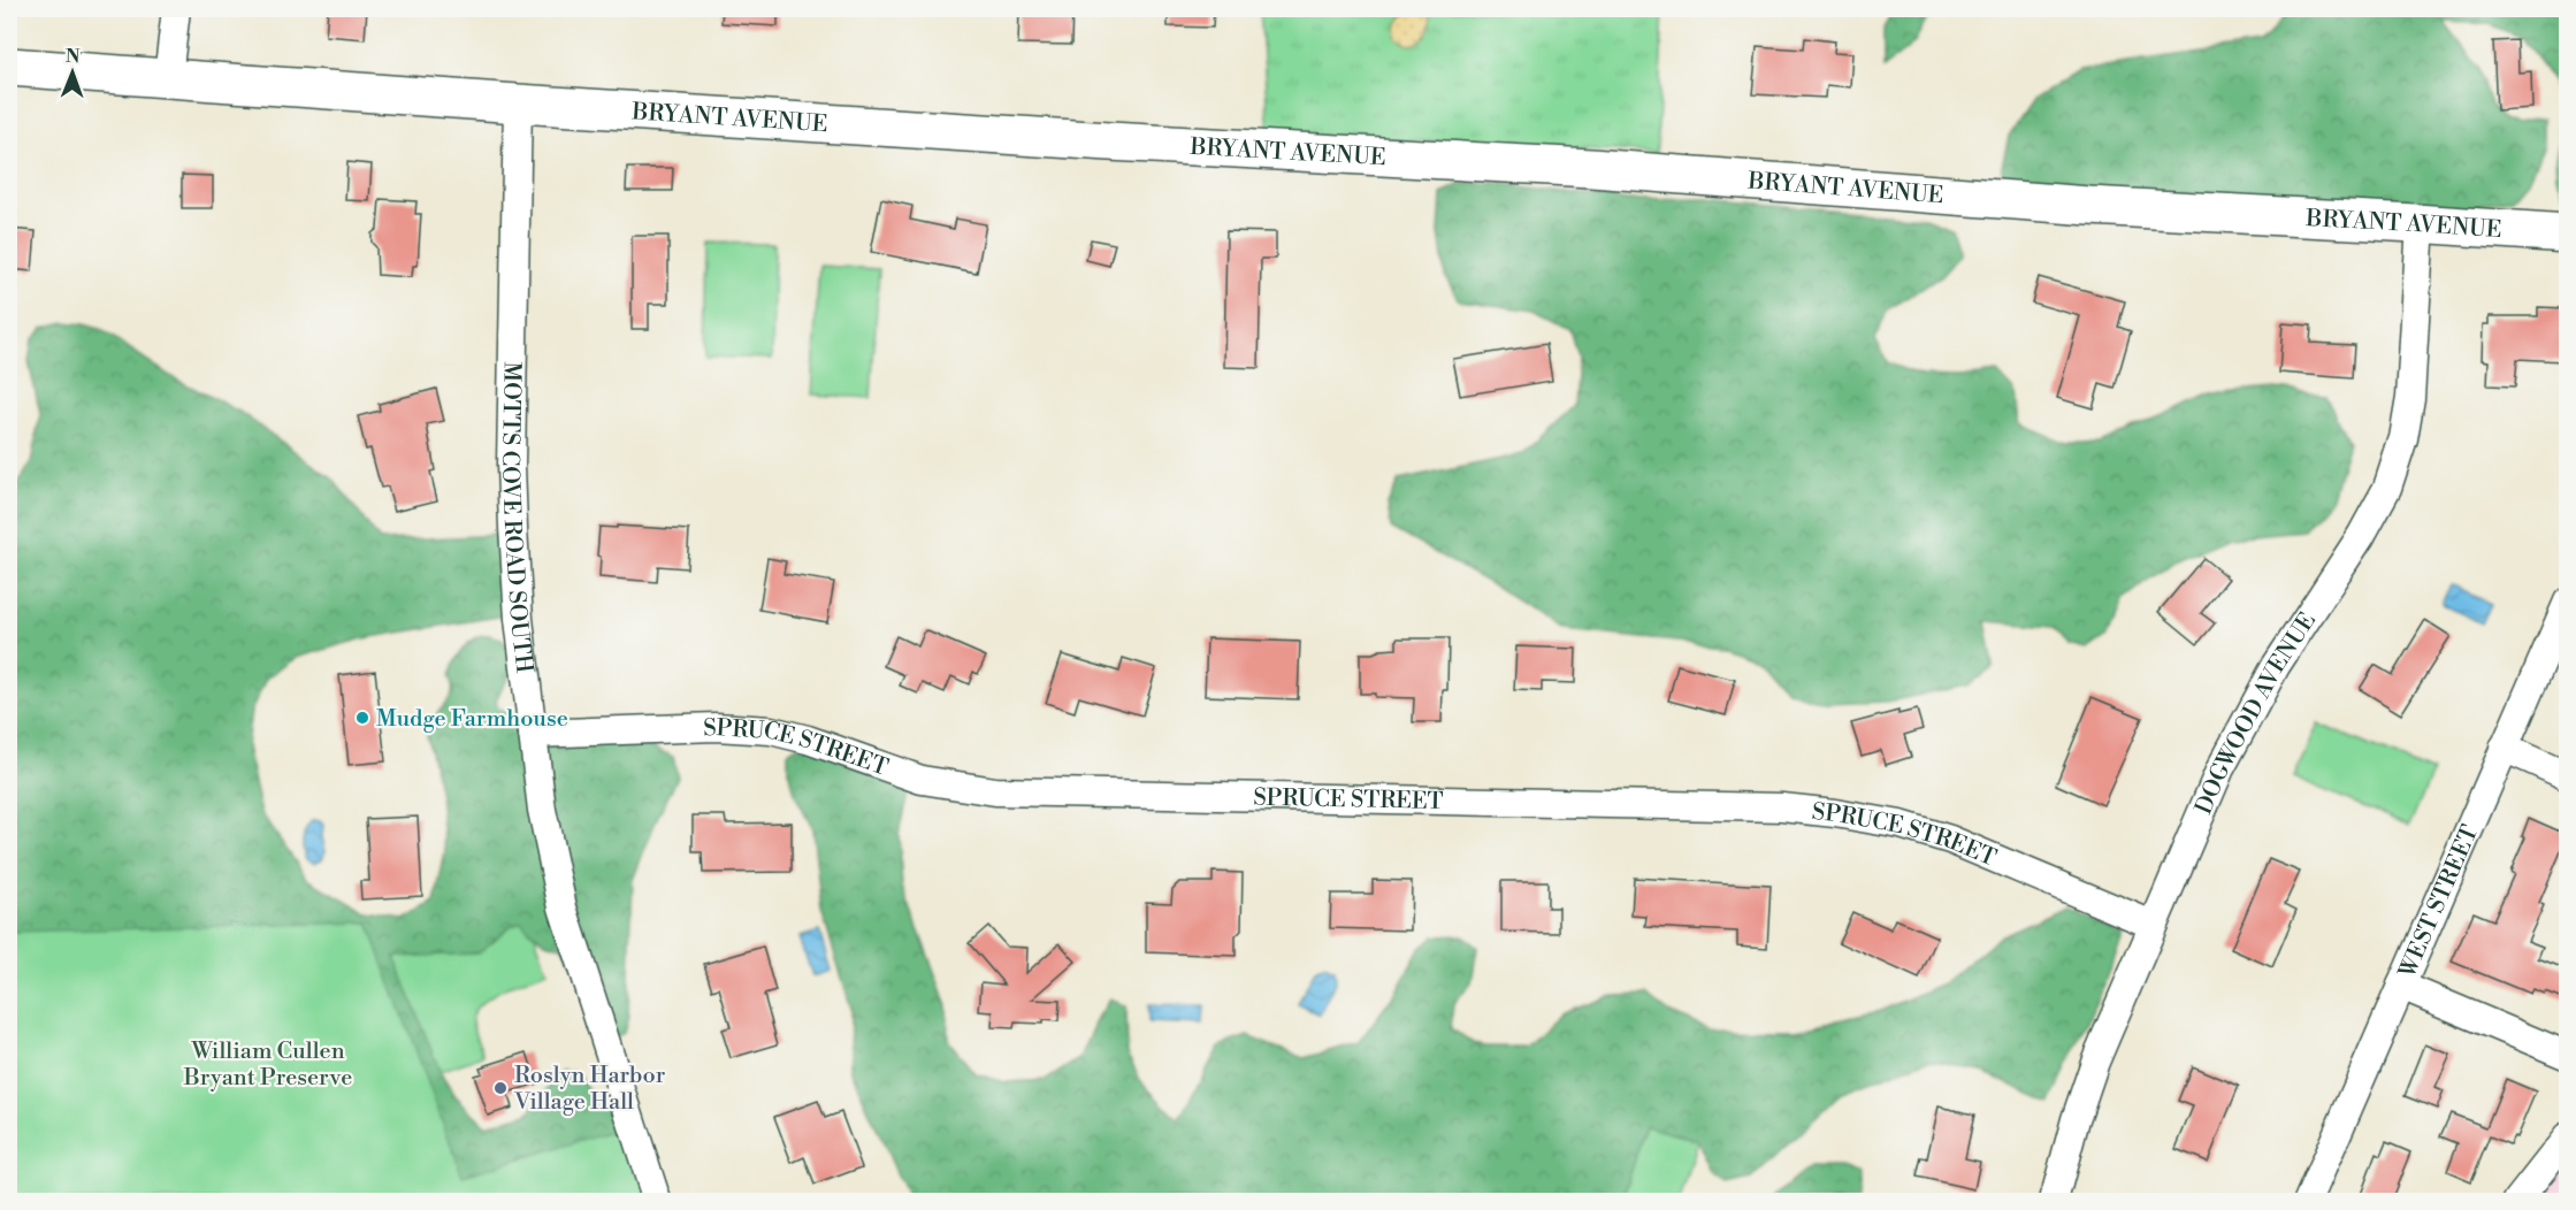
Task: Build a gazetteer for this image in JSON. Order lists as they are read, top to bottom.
{
  "streets": {
    "main road": ["BRYANT AVENUE"],
    "street": [
      "MOTTS COVE ROAD SOUTH",
      "DOGWOOD AVENUE",
      "SPRUCE STREET",
      "WEST STREET"
    ]
  },
  "crossings": [
    ["BRYANT AVENUE", "MOTTS COVE ROAD SOUTH"],
    ["BRYANT AVENUE", "DOGWOOD AVENUE"],
    ["MOTTS COVE ROAD SOUTH", "SPRUCE STREET"],
    ["DOGWOOD AVENUE", "SPRUCE STREET"]
  ],
  "parks": ["William Cullen Bryant Preserve"],
  "places": ["Mudge Farmhouse", "Roslyn Harbor Village Hall"],
  "north": "top"
}
